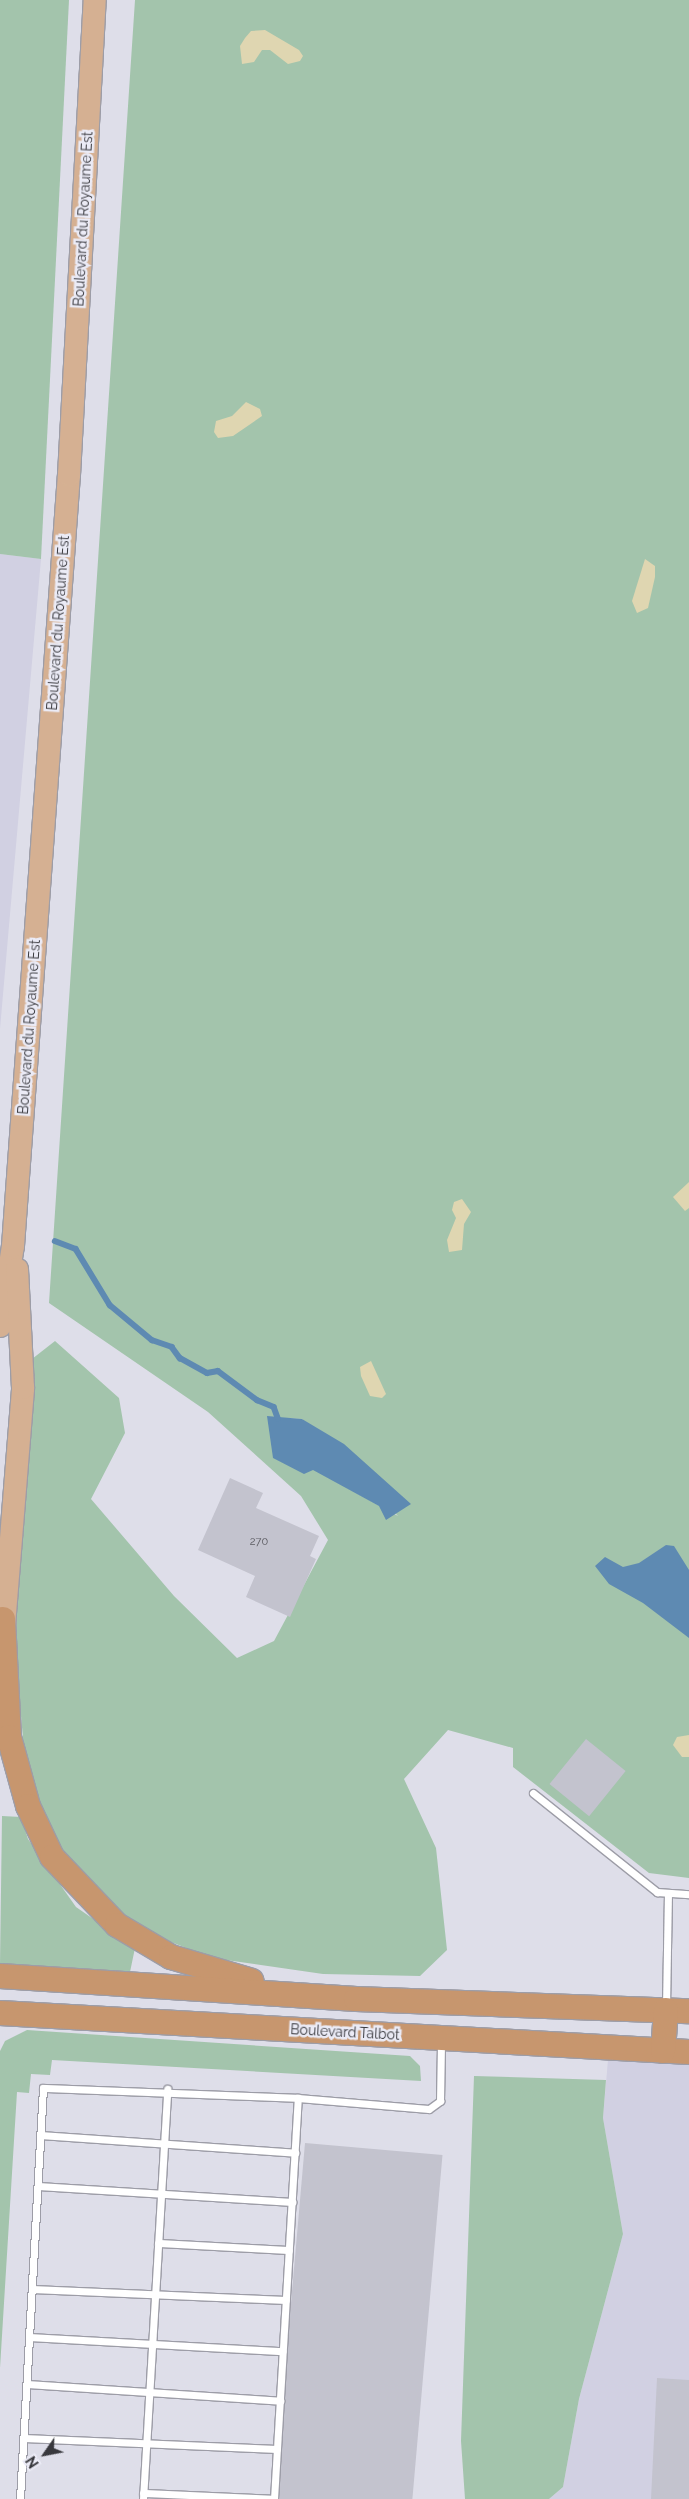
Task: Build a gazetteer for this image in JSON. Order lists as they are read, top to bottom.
{
  "streets": {
    "highway": ["Boulevard Talbot"],
    "main road": ["Boulevard du Royaume Est"]
  },
  "house_numbers": ["270"],
  "north": "bottom left"
}
